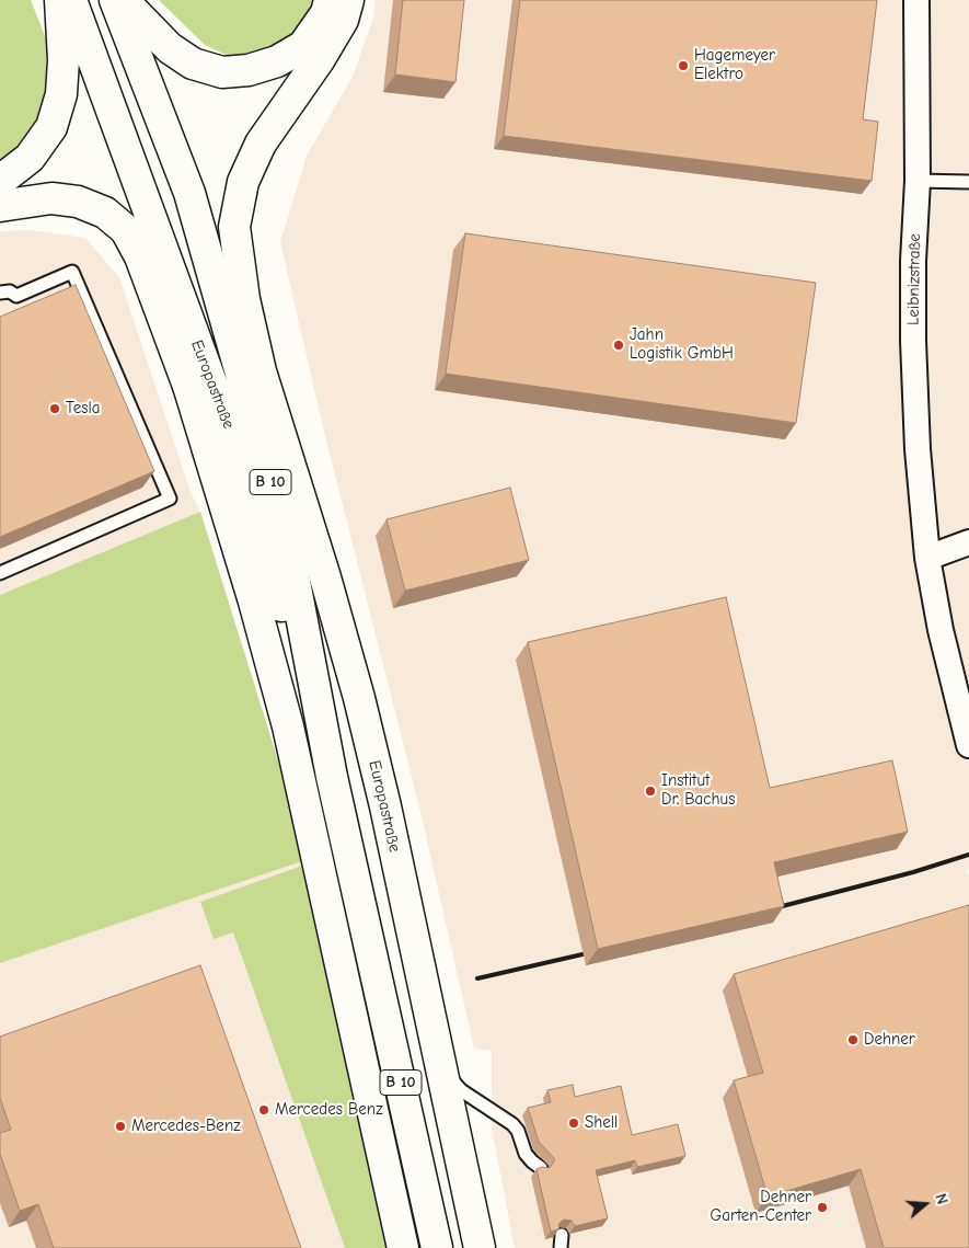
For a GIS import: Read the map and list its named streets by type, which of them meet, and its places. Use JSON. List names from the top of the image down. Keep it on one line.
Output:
{"streets":{"main road":["Europastraße","B 10"],"street":["Leibnizstraße"]},"crossings":[["Europastraße","B 10"]],"places":["Hagemeyer Elektro","Jahn Logistik GmbH","Tesla","Institut Dr. Bachus","Dehner","Mercedes Benz","Shell","Mercedes-Benz","Dehner Garten-Center"],"north":"right"}
